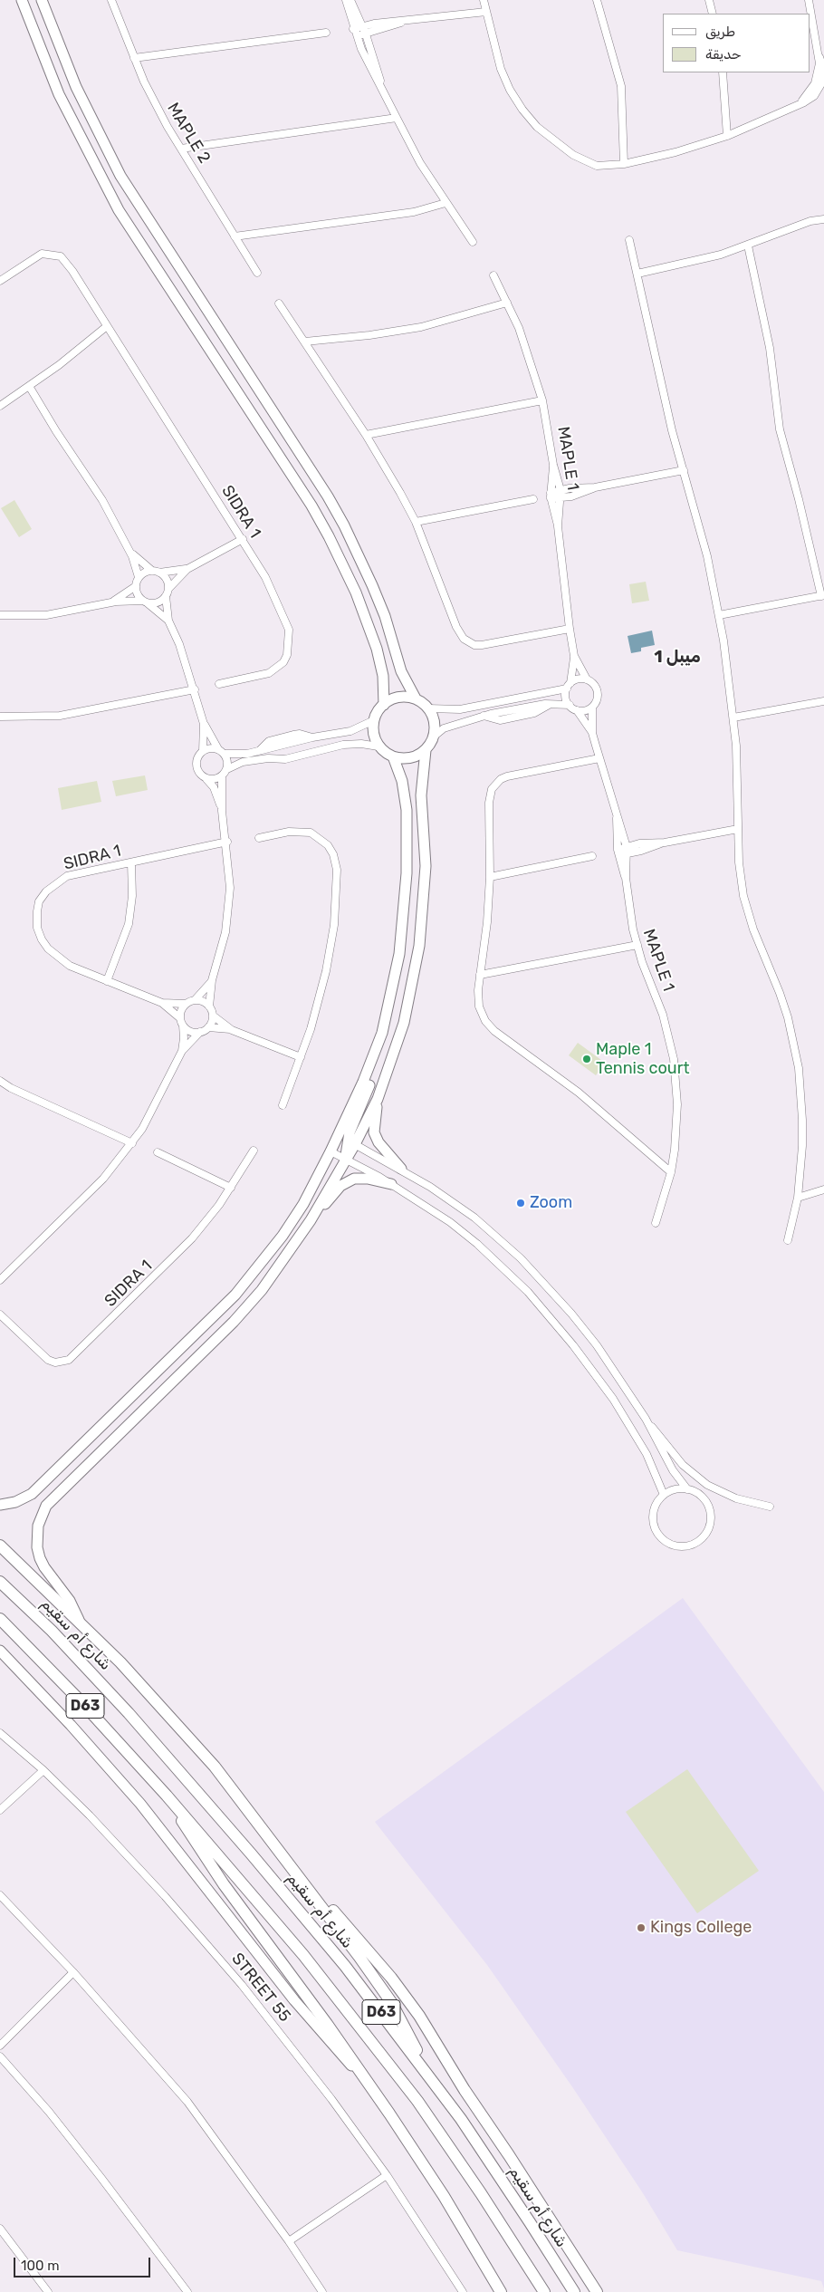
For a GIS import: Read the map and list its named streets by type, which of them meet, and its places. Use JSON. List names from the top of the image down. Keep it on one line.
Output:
{"streets":{"main road":["شارع أم سقيم","D63"],"street":["MAPLE 2","MAPLE 1","SIDRA 1","STREET 55"]},"districts":["ميبل 1"],"places":["Maple 1 Tennis court","Zoom","Kings College"],"legend":["طريق","حديقة"],"scale_bar":"100 m"}
